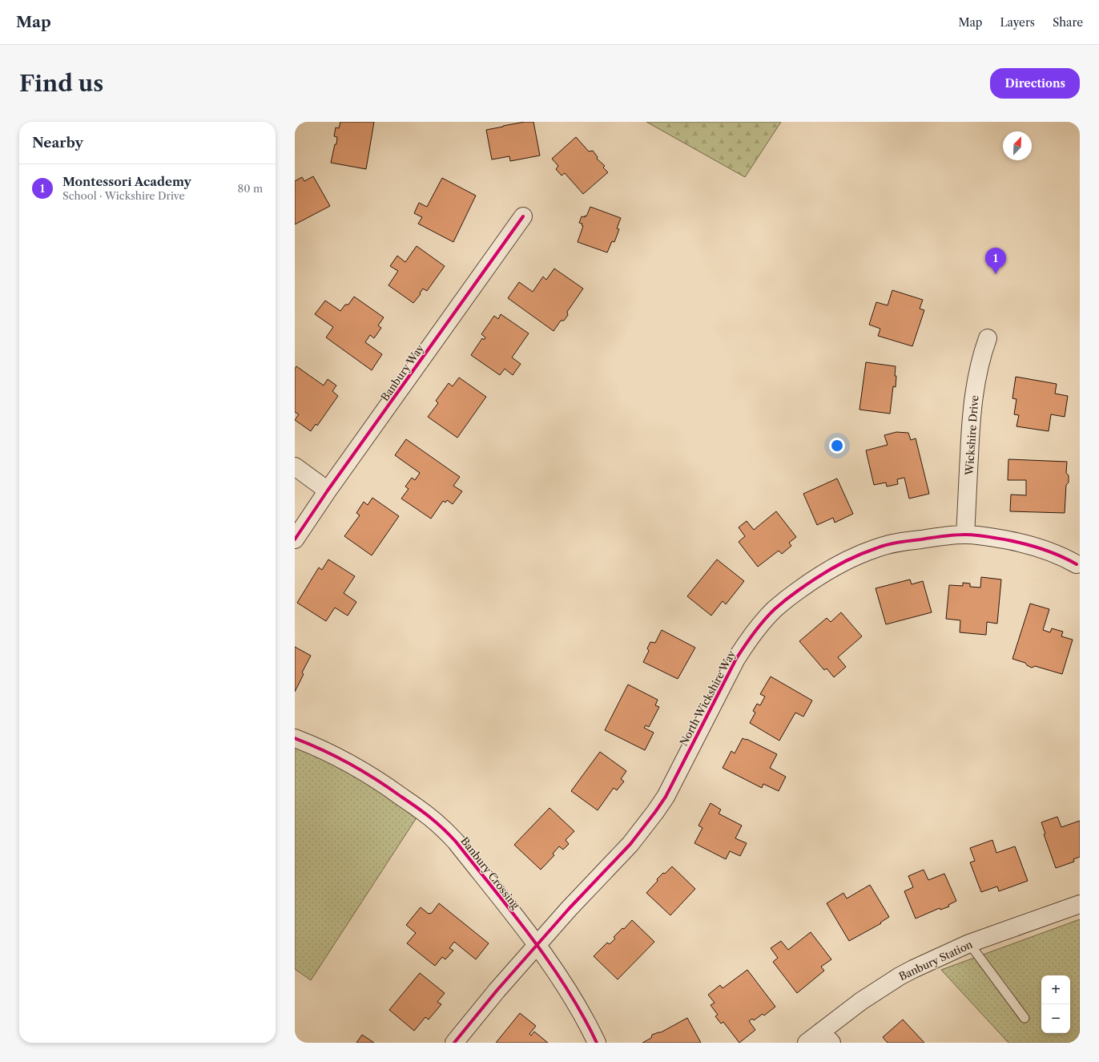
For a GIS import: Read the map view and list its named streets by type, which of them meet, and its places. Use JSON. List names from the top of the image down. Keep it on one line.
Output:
{"streets":{"street":["Banbury Way","Wickshire Drive","North Wickshire Way","Banbury Crossing","Banbury Station"]},"crossings":[["Wickshire Drive","North Wickshire Way"],["North Wickshire Way","Banbury Crossing"]],"north":"top right","page":{"header":"Map","nav":["Map","Layers","Share"],"buttons":"Directions","title":"Find us","heading":"Nearby","list":[{"mark":"1","name":"Montessori Academy","note":"School · Wickshire Drive","value":"80 m"}],"pins":"1","map_buttons":["+","−"]}}
